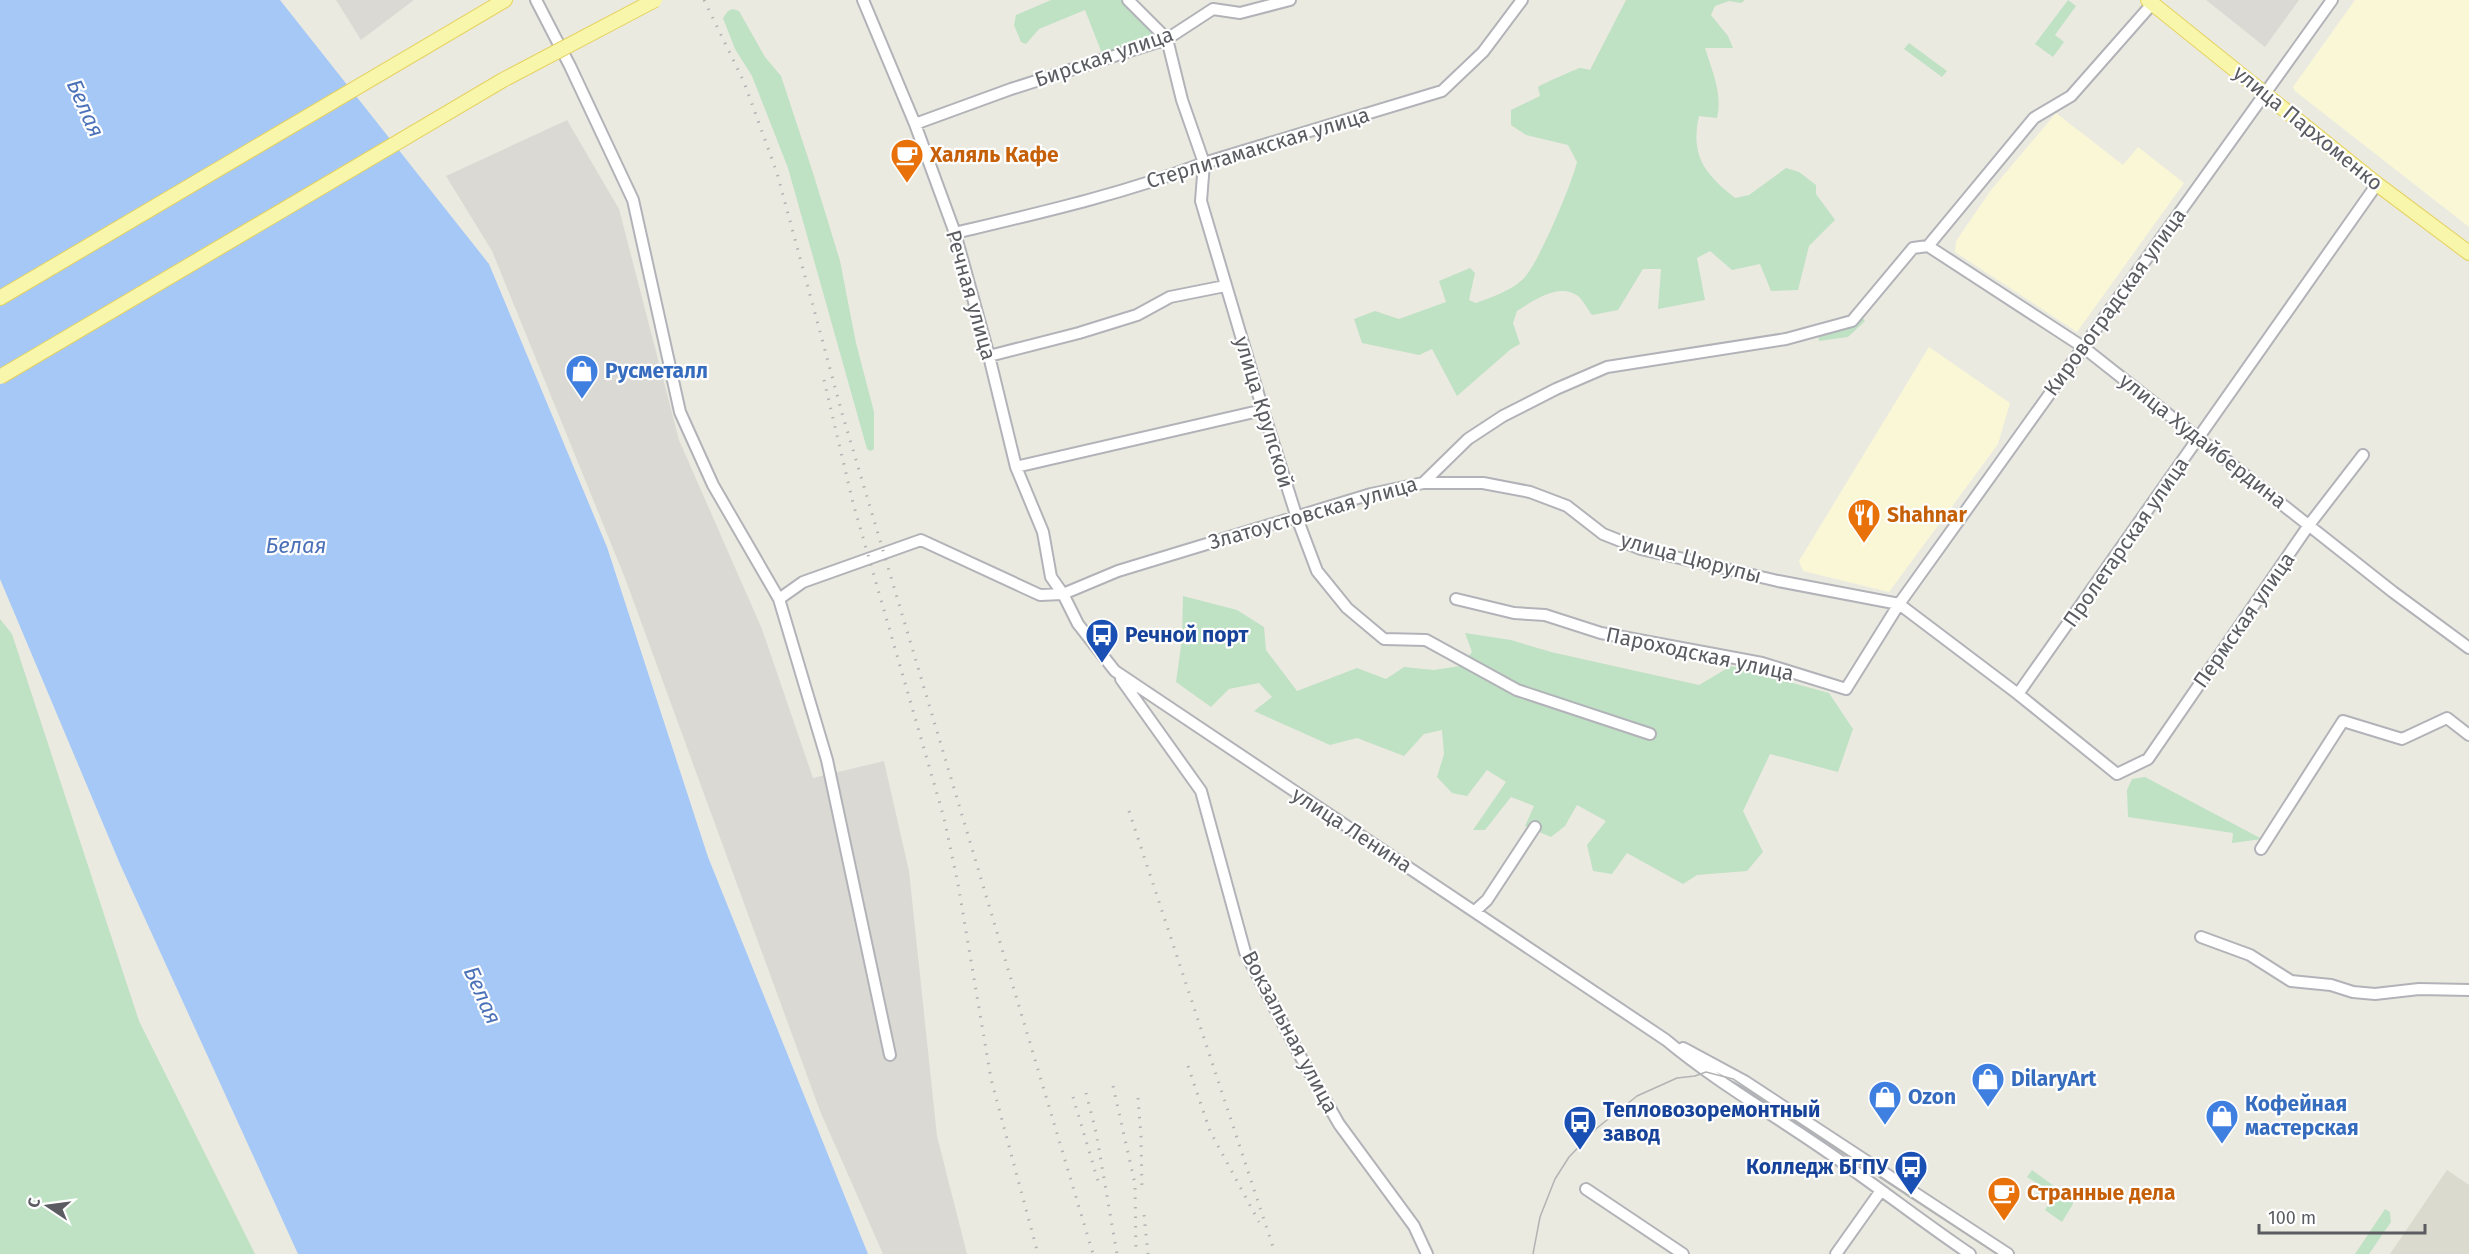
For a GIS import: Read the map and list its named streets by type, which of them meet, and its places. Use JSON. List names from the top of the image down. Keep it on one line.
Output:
{"streets":{"main road":["улица Пархоменко"],"street":["Бирская улица","Стерлитамакская улица","Речная улица","Кировоградская улица","улица Крупской","улица Худайбердина","Златоустовская улица","Пролетарская улица","улица Цюрупы","Пермская улица","Пароходская улица","улица Ленина","Вокзальная улица"]},"crossings":[["Бирская улица","Речная улица"],["Бирская улица","улица Крупской"],["улица Пархоменко","Кировоградская улица"],["улица Пархоменко","Пролетарская улица"],["Стерлитамакская улица","Речная улица"],["Стерлитамакская улица","улица Крупской"],["Речная улица","Златоустовская улица"],["Речная улица","улица Ленина"],["Кировоградская улица","улица Худайбердина"],["Кировоградская улица","улица Цюрупы"],["Кировоградская улица","Пароходская улица"],["улица Крупской","Златоустовская улица"],["улица Худайбердина","Златоустовская улица"],["улица Худайбердина","Пролетарская улица"],["улица Худайбердина","Пермская улица"],["Златоустовская улица","улица Цюрупы"],["Златоустовская улица","улица Ленина"],["Пролетарская улица","Пермская улица"],["улица Цюрупы","Пароходская улица"],["улица Ленина","Вокзальная улица"]],"water":["Белая"],"places":{"cafe":["Халяль Кафе","Странные дела"],"shop":["Русметалл","DilaryArt","Ozon","Кофейная мастерская"],"restaurant":["Shahnar"],"bus stop":["Речной порт","Тепловозоремонтный завод","Колледж БГПУ"]},"scale_bar":"100 m","north":"left"}
